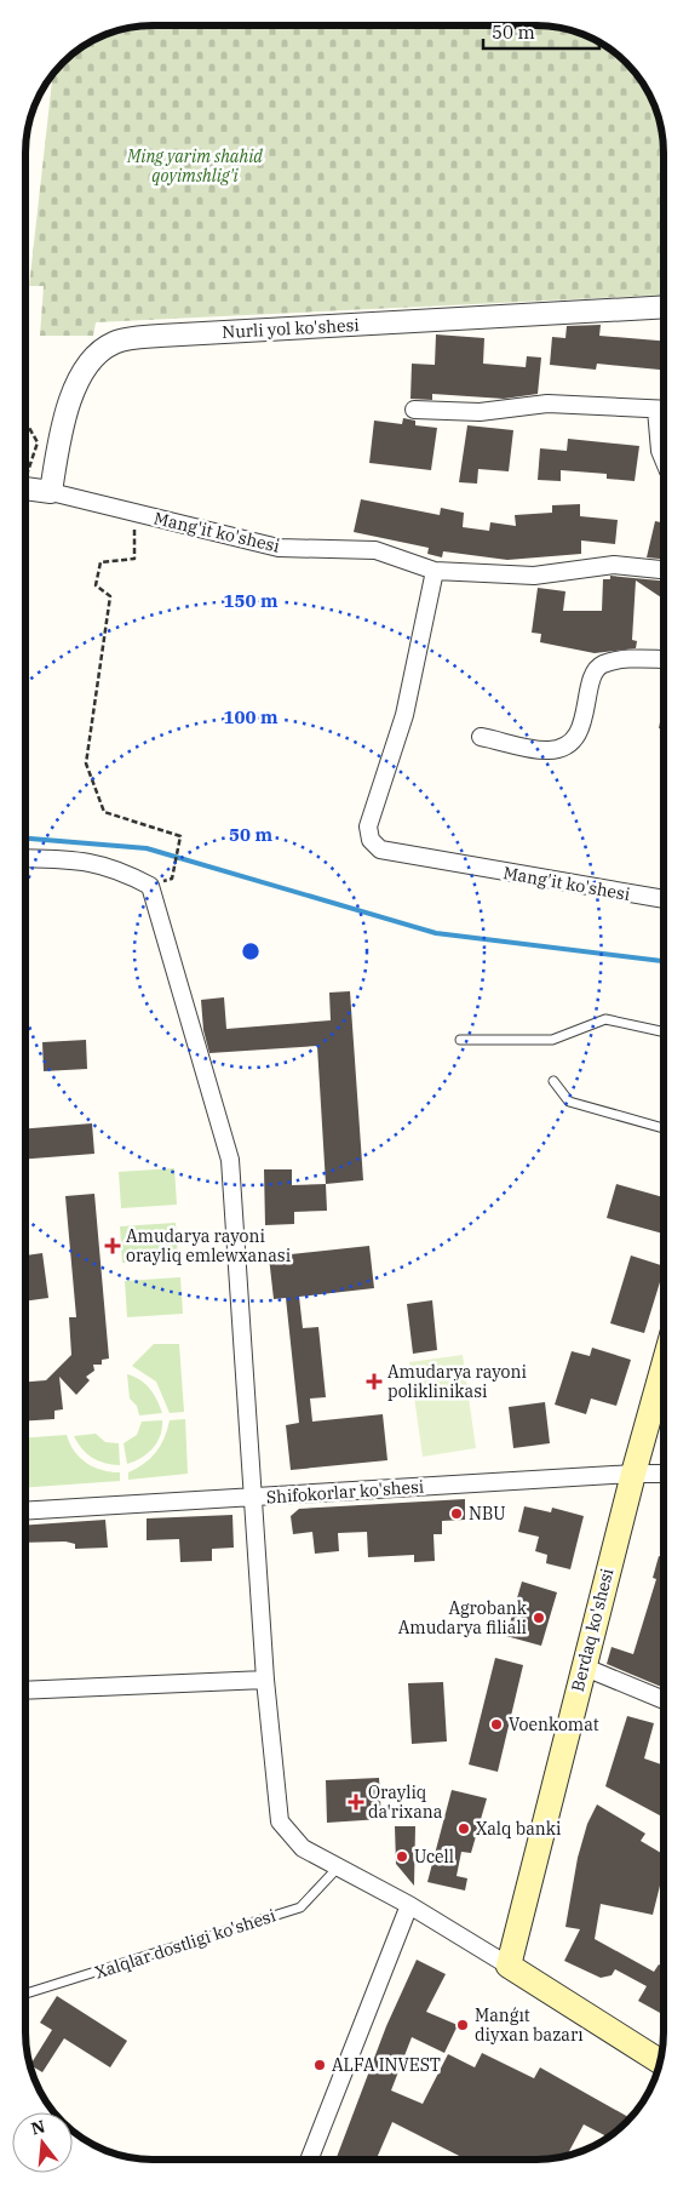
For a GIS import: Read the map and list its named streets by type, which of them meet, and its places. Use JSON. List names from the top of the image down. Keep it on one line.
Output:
{"streets":{"main road":["Berdaq ko'shesi"],"street":["Nurli yol ko'shesi","Mang'it ko'shesi","Shifokorlar ko'shesi"],"lane":["Xalqlar dostligi ko'shesi"]},"crossings":[["Nurli yol ko'shesi","Mang'it ko'shesi"],["Shifokorlar ko'shesi","Berdaq ko'shesi"]],"parks":["Ming yarim shahid qoyimshlig'i"],"places":{"health":["Amudarya rayoni orayliq emlewxanasi","Amudarya rayoni poliklinikasi","Orayliq da'rixana"],"other":["NBU","Agrobank Amudarya filiali","Voenkomat","Xalq banki","Ucell","Manǵıt diyxan bazarı","ALFA INVEST"]},"scale_bar":"50 m","north":"top","rings":["150 m","100 m","50 m"]}
